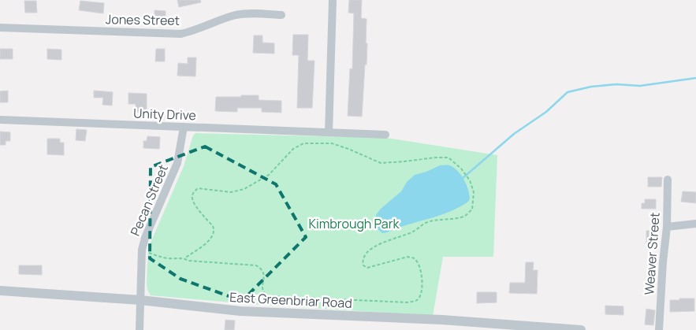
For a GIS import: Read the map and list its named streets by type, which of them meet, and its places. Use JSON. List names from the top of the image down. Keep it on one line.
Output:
{"streets":{"street":["Jones Street","Unity Drive","Pecan Street","Weaver Street","East Greenbriar Road"]},"crossings":[["Unity Drive","Pecan Street"],["Pecan Street","East Greenbriar Road"]],"parks":["Kimbrough Park"]}
